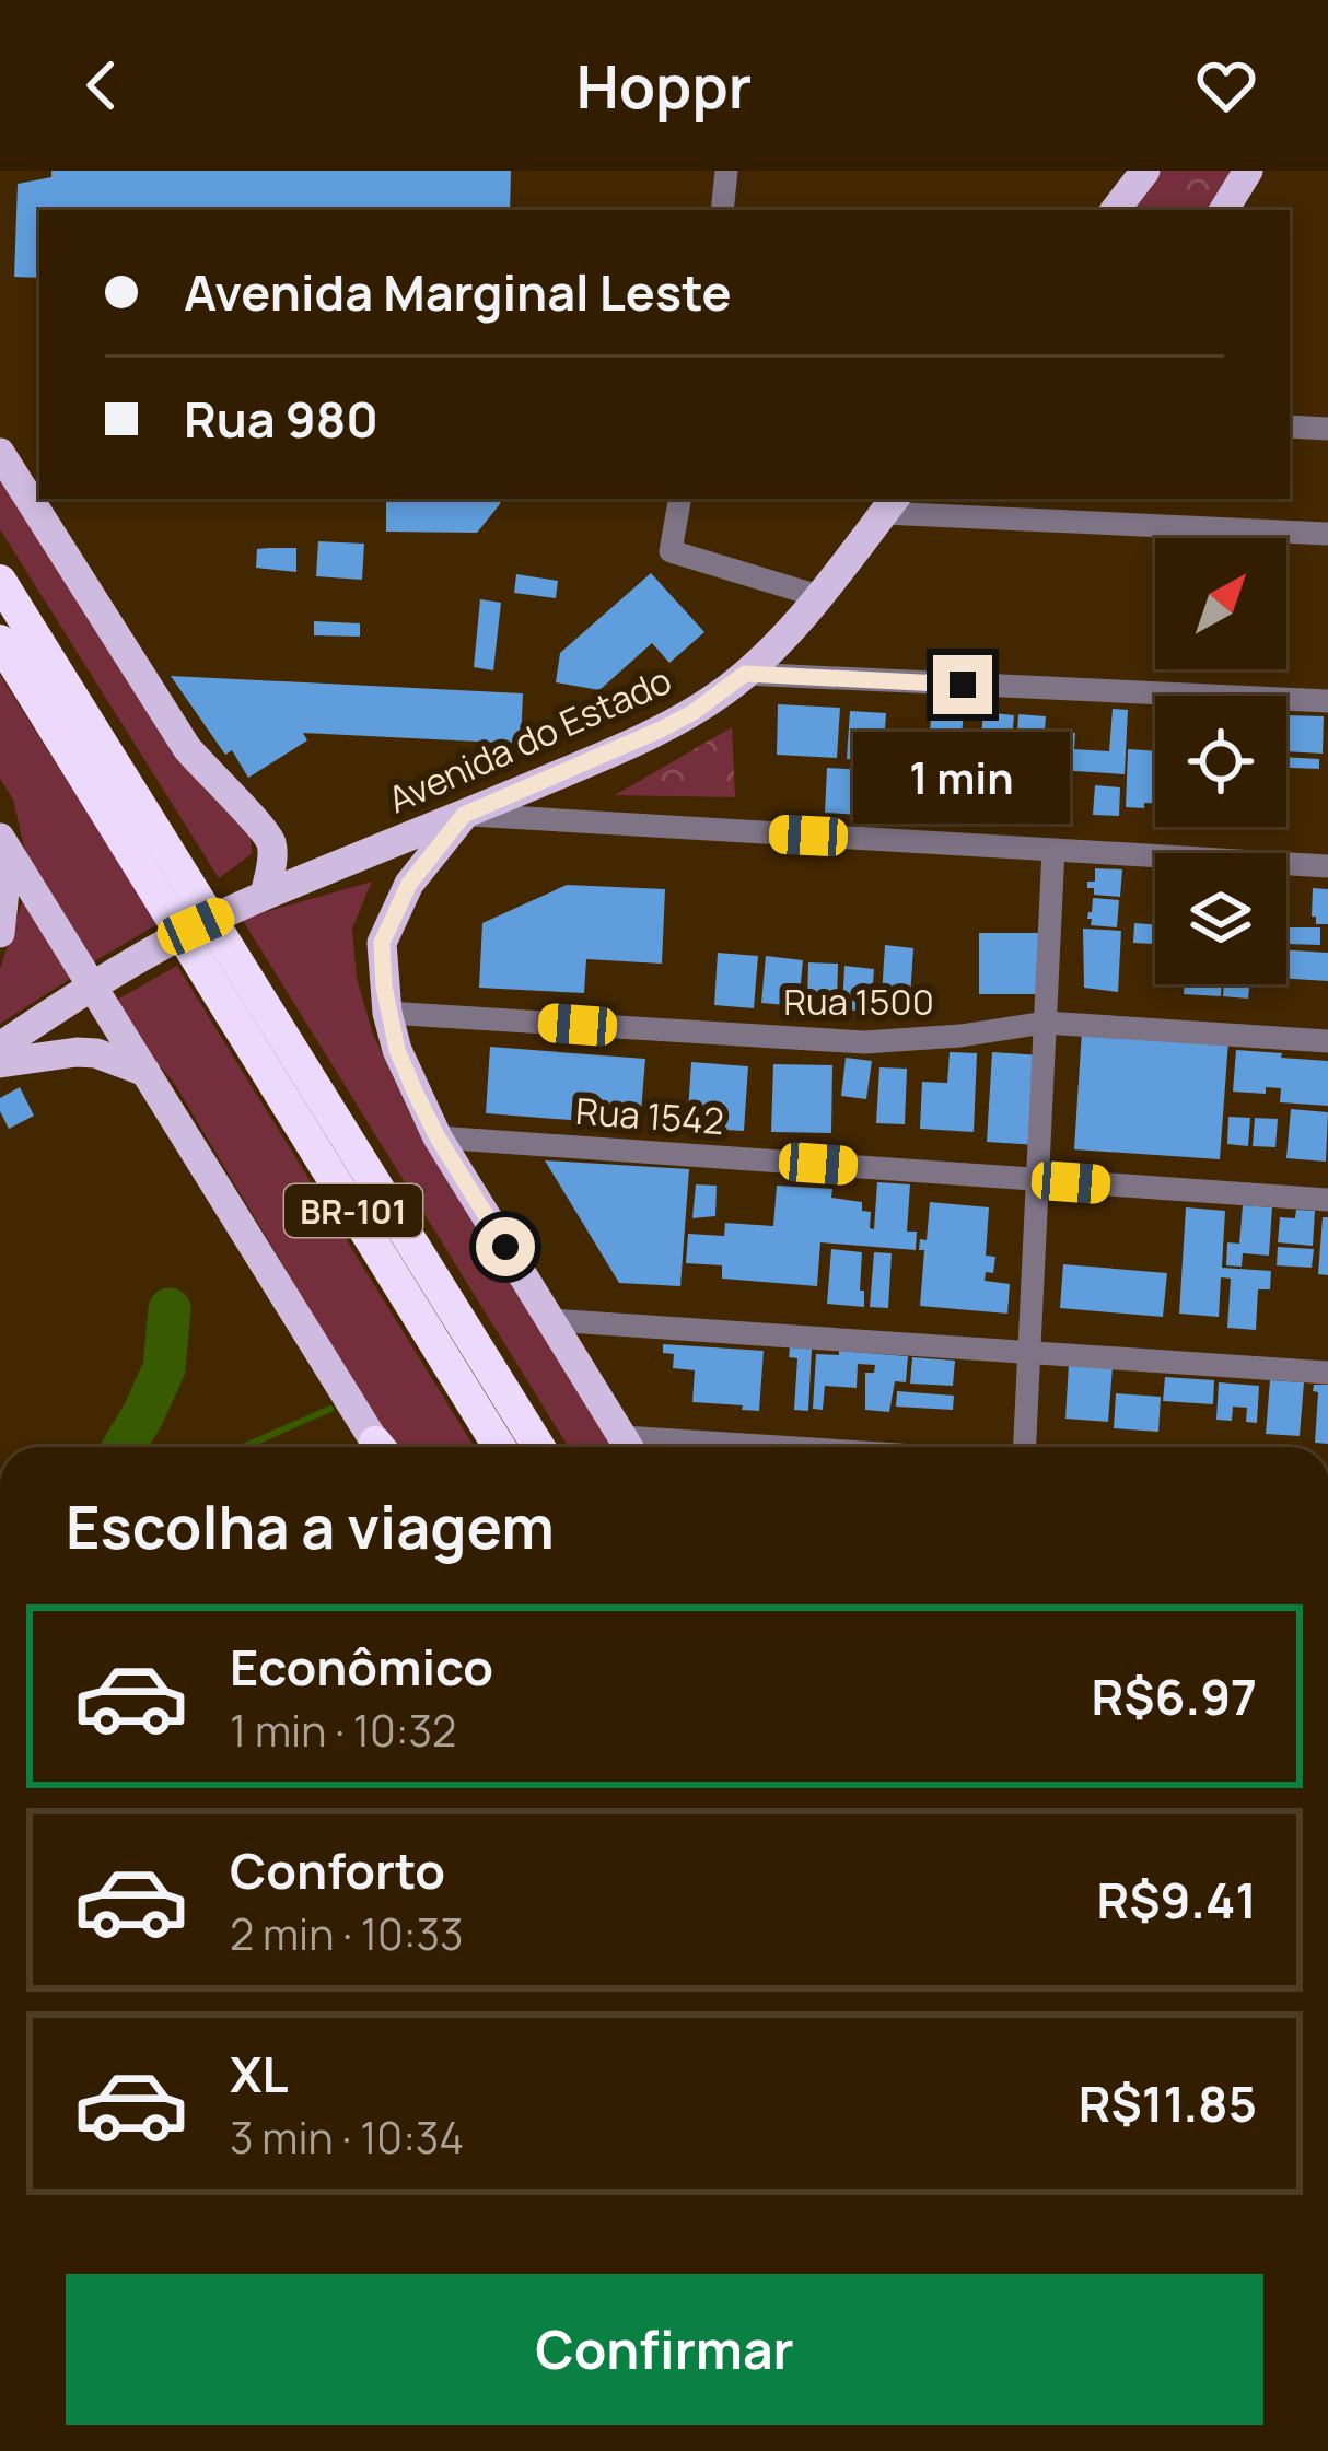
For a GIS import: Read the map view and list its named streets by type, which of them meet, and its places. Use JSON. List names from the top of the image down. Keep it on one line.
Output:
{"streets":{"highway":["BR-101"],"main road":["Avenida do Estado"],"street":["Rua 1500","Rua 1542"]},"crossings":[["Avenida do Estado","BR-101"]],"north":"top right","page":{"header":"Hoppr","banner":["Avenida Marginal Leste","Rua 980"],"bubble":"1 min","heading":"Escolha a viagem","list":[{"name":"Econômico","note":"1 min · 10:32","value":"R$6.97"},{"name":"Conforto","note":"2 min · 10:33","value":"R$9.41"},{"name":"XL","note":"3 min · 10:34","value":"R$11.85"}],"buttons":"Confirmar"}}
